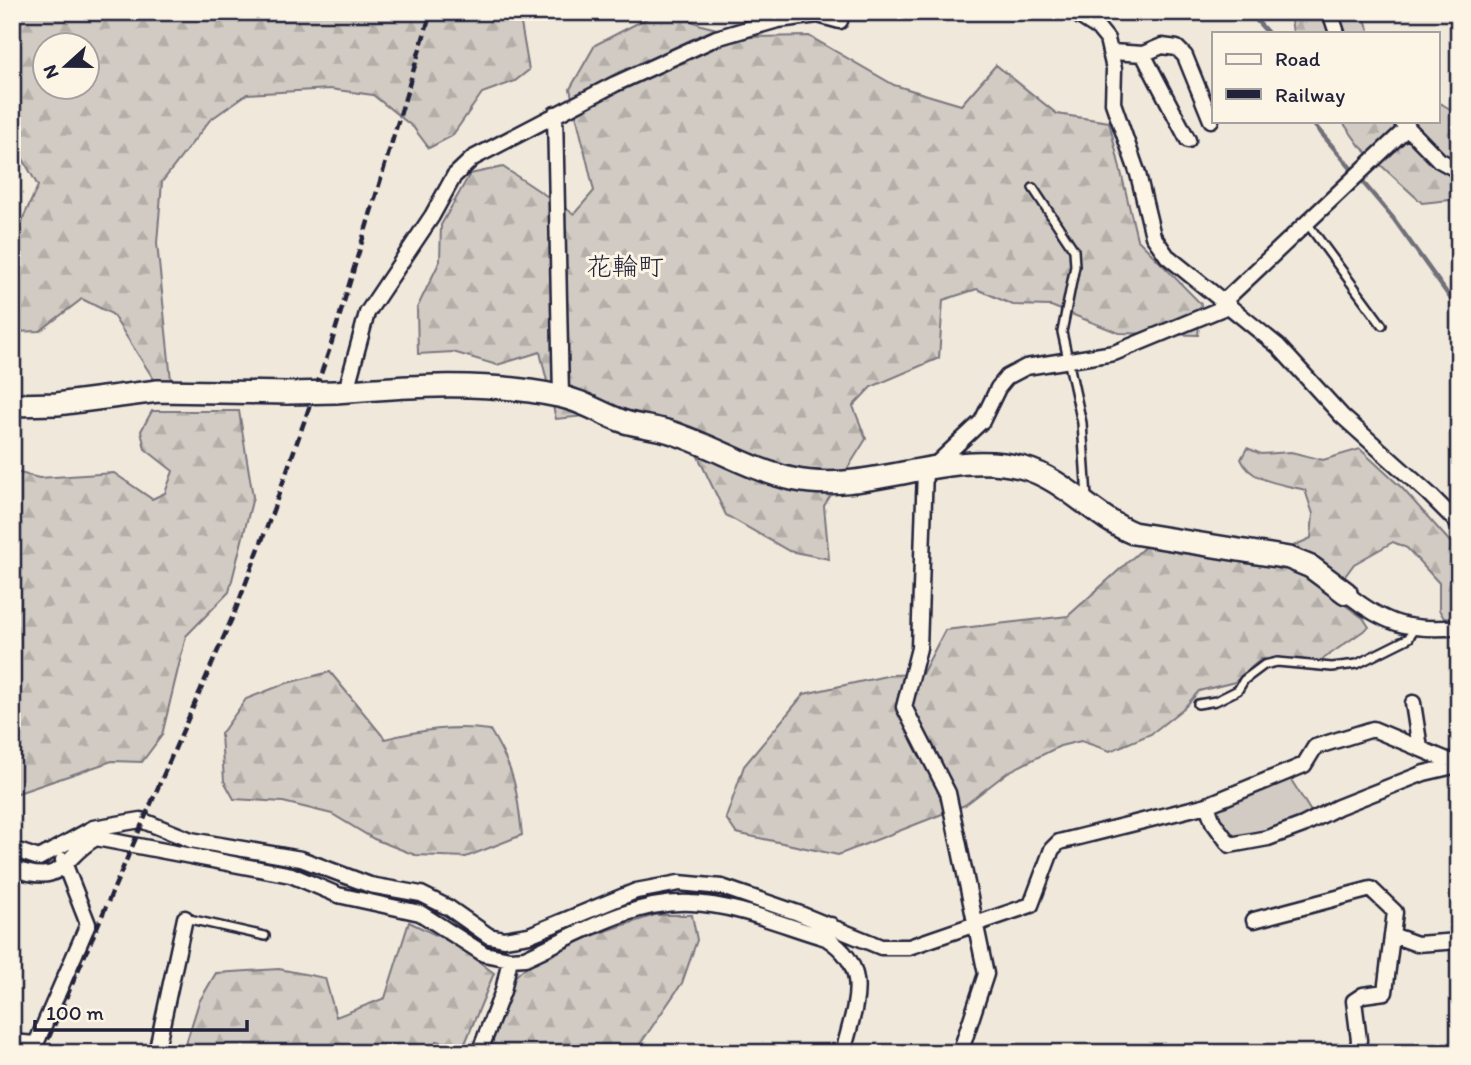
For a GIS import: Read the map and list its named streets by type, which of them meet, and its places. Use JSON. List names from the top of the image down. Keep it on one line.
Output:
{"districts":["花輪町"],"legend":["Road","Railway"],"scale_bar":"100 m","north":"left"}
